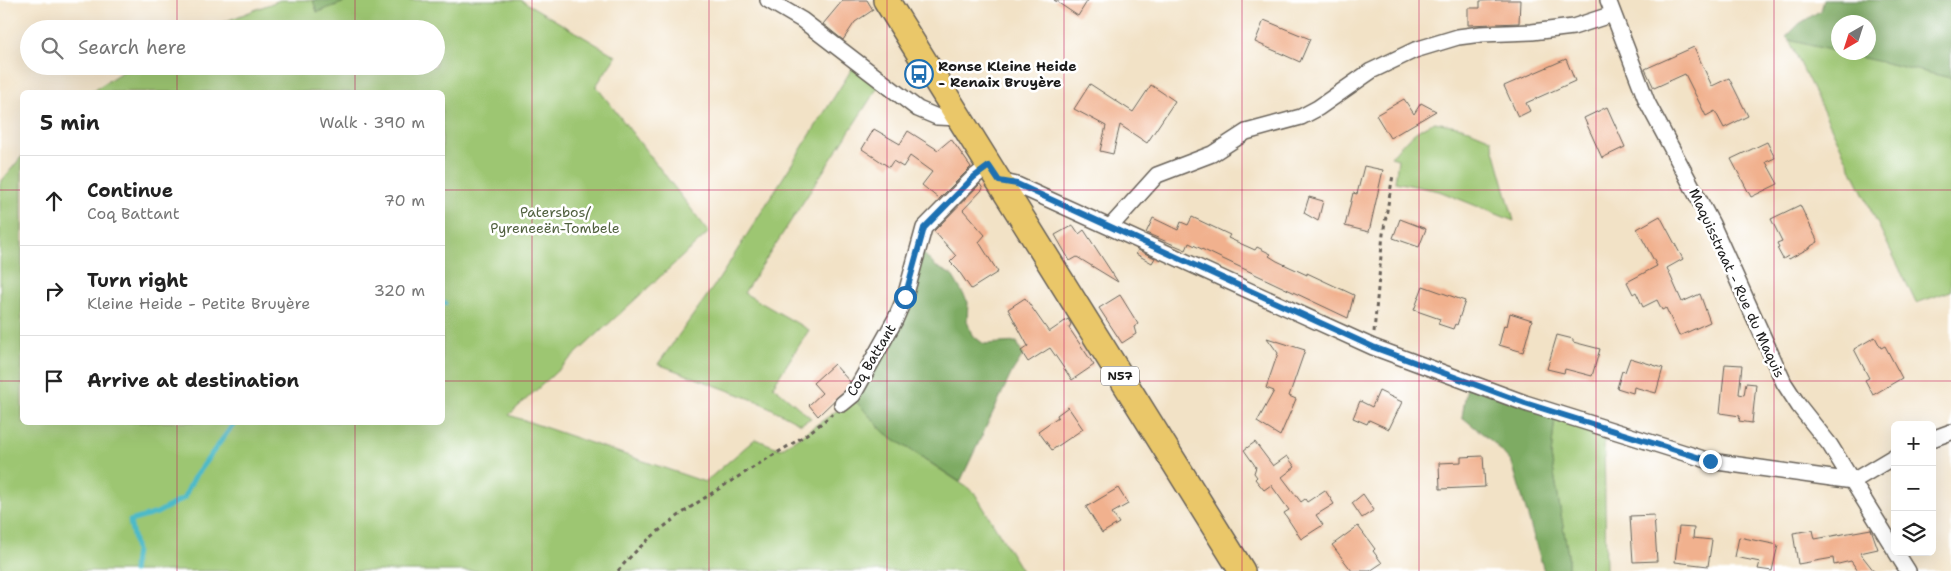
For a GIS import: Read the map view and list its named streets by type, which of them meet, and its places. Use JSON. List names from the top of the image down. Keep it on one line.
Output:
{"streets":{"main road":["N57"],"street":["Maquisstraat - Rue du Maquis","Coq Battant"]},"crossings":[["Coq Battant","N57"]],"parks":["Patersbos/ Pyreneeën-Tombele"],"places":{"bus stop":["Ronse Kleine Heide - Renaix Bruyère"]},"north":"bottom left","page":{"search":"Search here","heading":["5 min","Walk · 390 m"],"list":[["Continue","Coq Battant","70 m"],["Turn right","Kleine Heide - Petite Bruyère","320 m"],"Arrive at destination"],"map_buttons":["+","−"]}}
